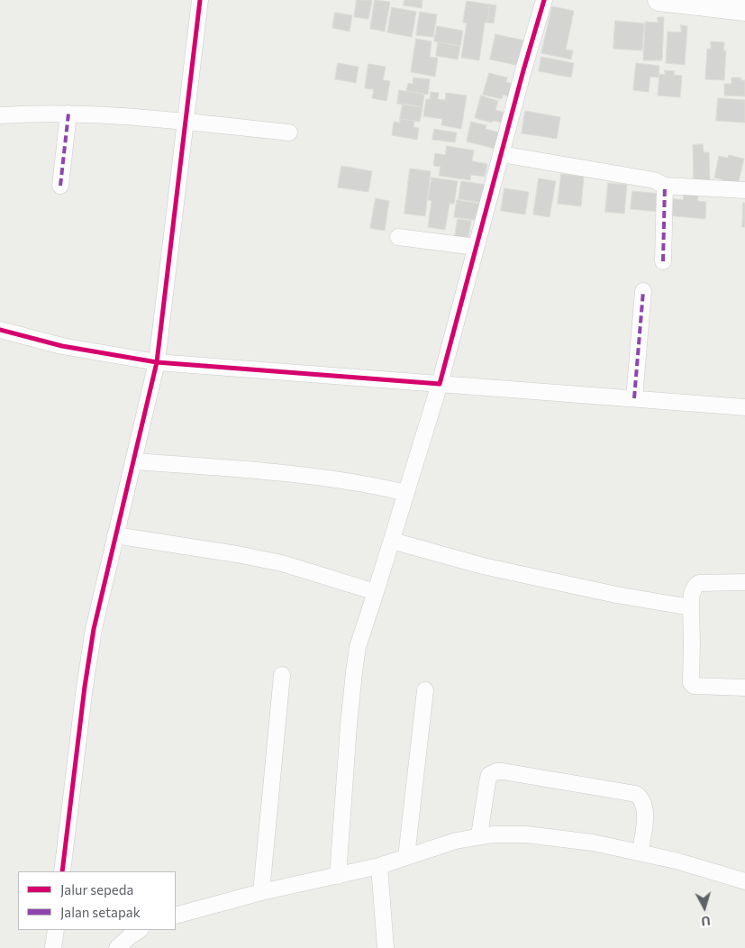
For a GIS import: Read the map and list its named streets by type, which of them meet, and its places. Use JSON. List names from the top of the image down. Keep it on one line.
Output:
{"legend":["Jalur sepeda","Jalan setapak"],"north":"bottom"}
